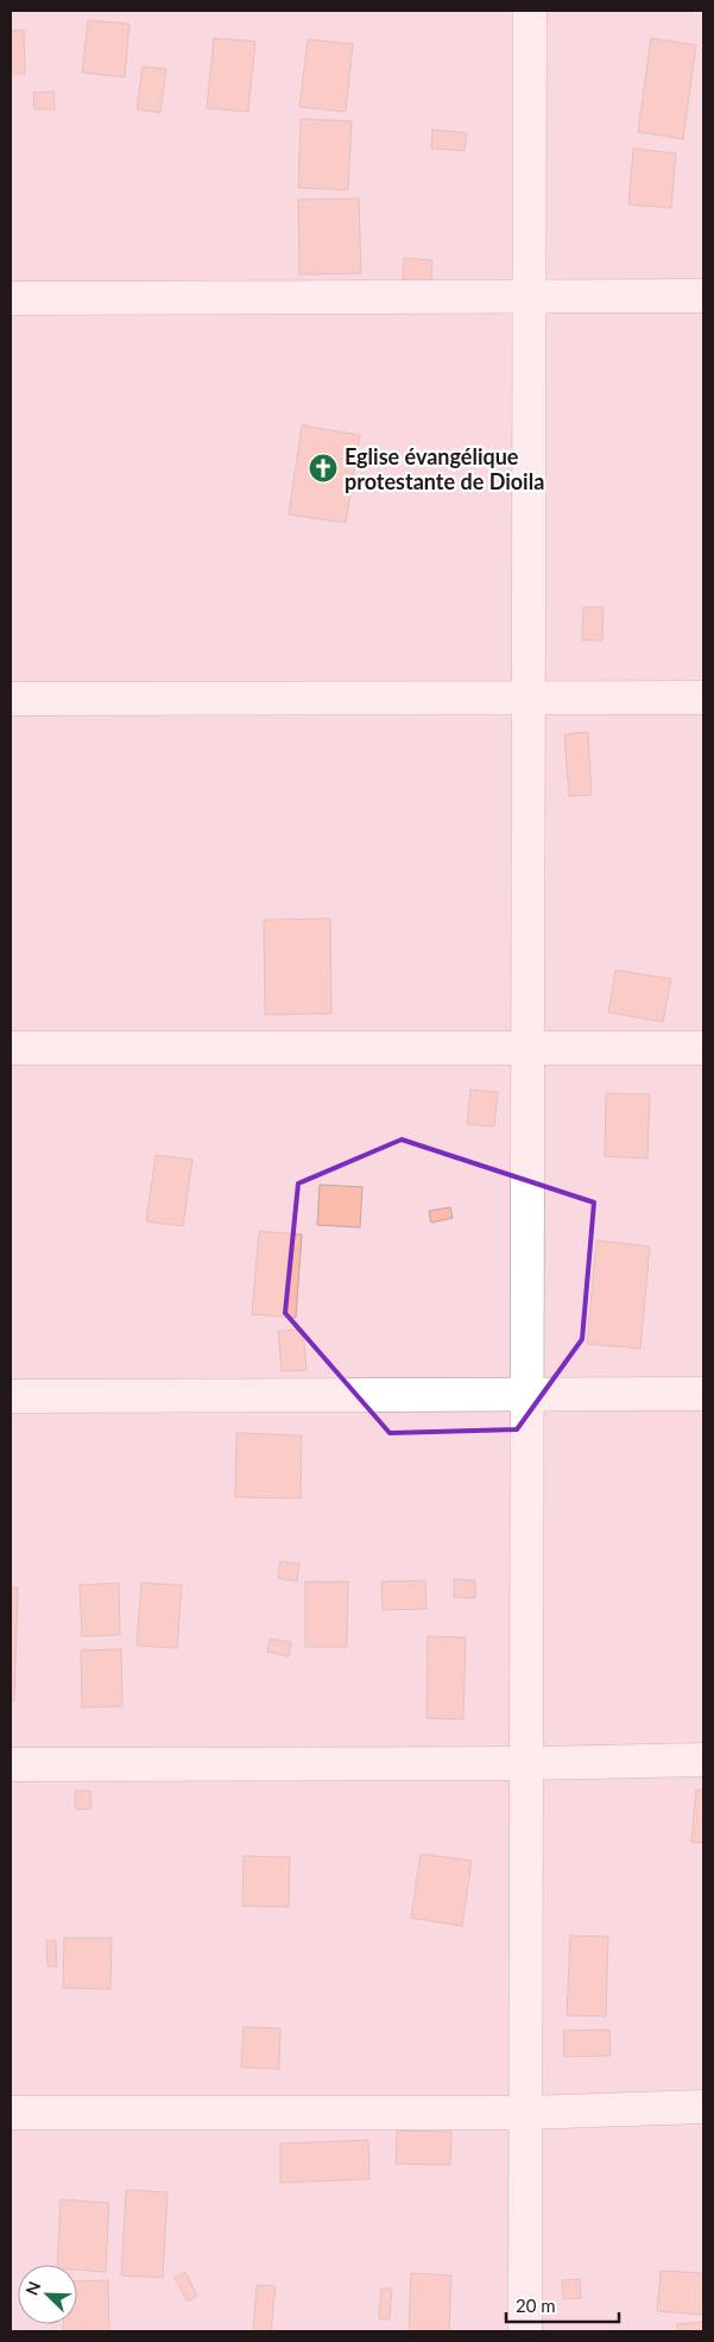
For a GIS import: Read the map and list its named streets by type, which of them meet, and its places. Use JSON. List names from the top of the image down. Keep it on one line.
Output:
{"places":{"church":["Eglise évangélique protestante de Dioila"]},"scale_bar":"20 m","north":"top left"}
